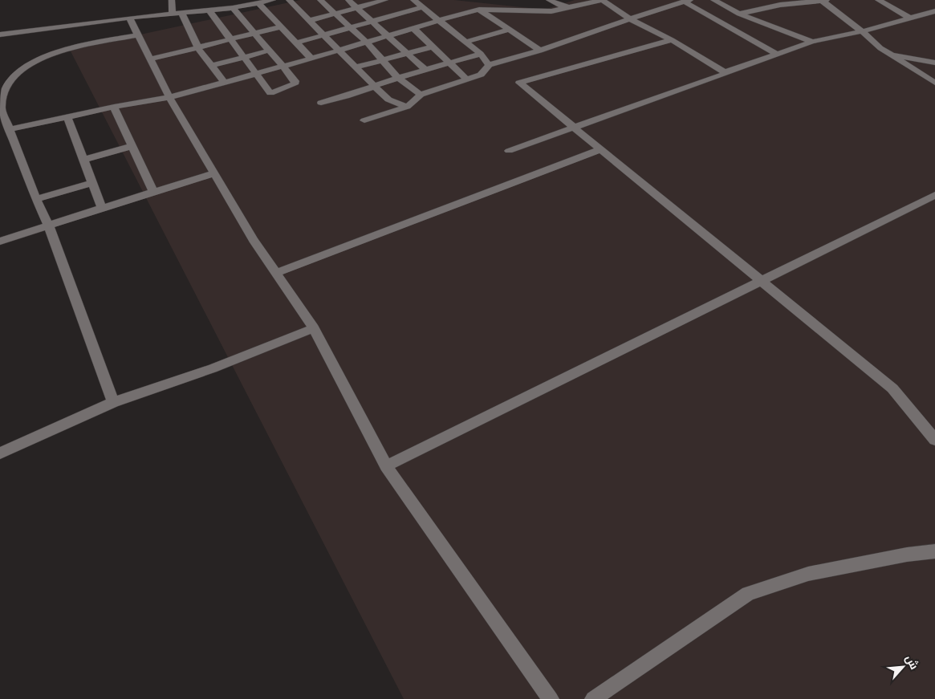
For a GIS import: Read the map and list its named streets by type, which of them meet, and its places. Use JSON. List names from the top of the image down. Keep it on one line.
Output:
{"north":"top right"}
